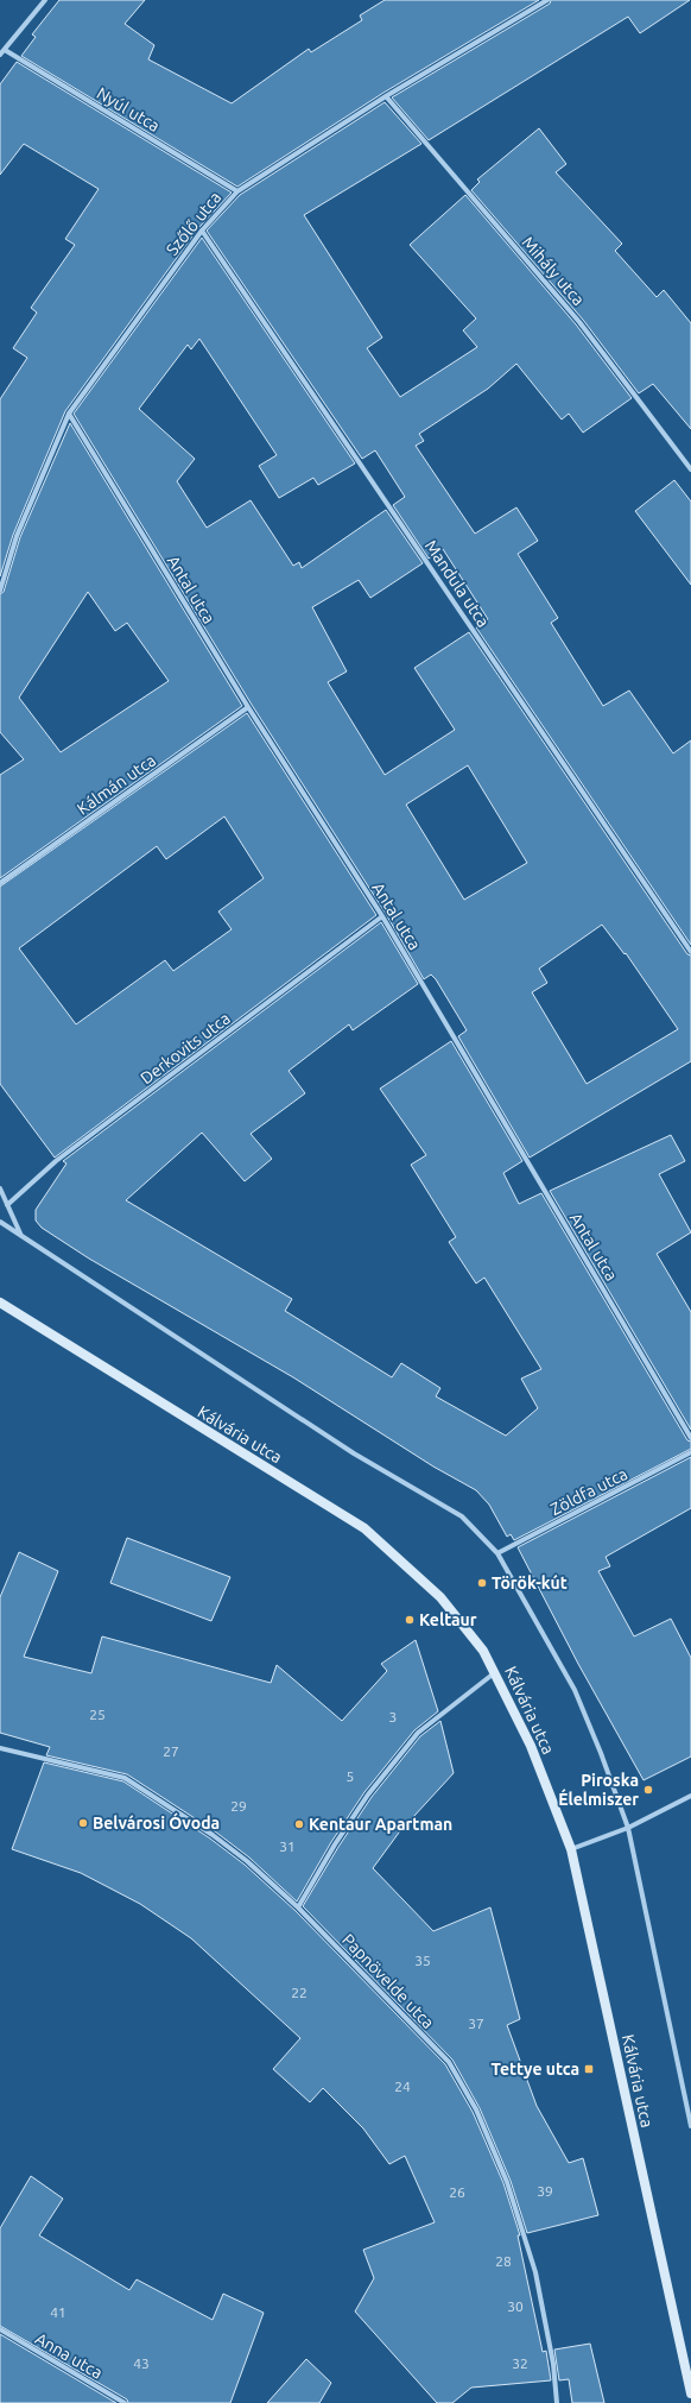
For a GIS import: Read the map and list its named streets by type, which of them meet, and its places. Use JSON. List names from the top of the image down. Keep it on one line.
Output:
{"streets":{"street":["Nyúl utca","Szőlő utca","Mihály utca","Mandula utca","Antal utca","Kálmán utca","Derkovits utca","Kálvária utca","Zöldfa utca","Papnövelde utca","Anna utca"]},"crossings":[["Nyúl utca","Szőlő utca"],["Szőlő utca","Mihály utca"],["Szőlő utca","Mandula utca"],["Szőlő utca","Antal utca"],["Antal utca","Kálmán utca"],["Antal utca","Derkovits utca"]],"places":{"other":["Török-kút","Keltaur","Piroska Élelmiszer","Belvárosi Óvoda","Kentaur Apartman"],"transit":["Tettye utca"]},"house_numbers":["25","3","27","5","29","31","35","22","37","24","39","26","28","30","41","43","32"]}
